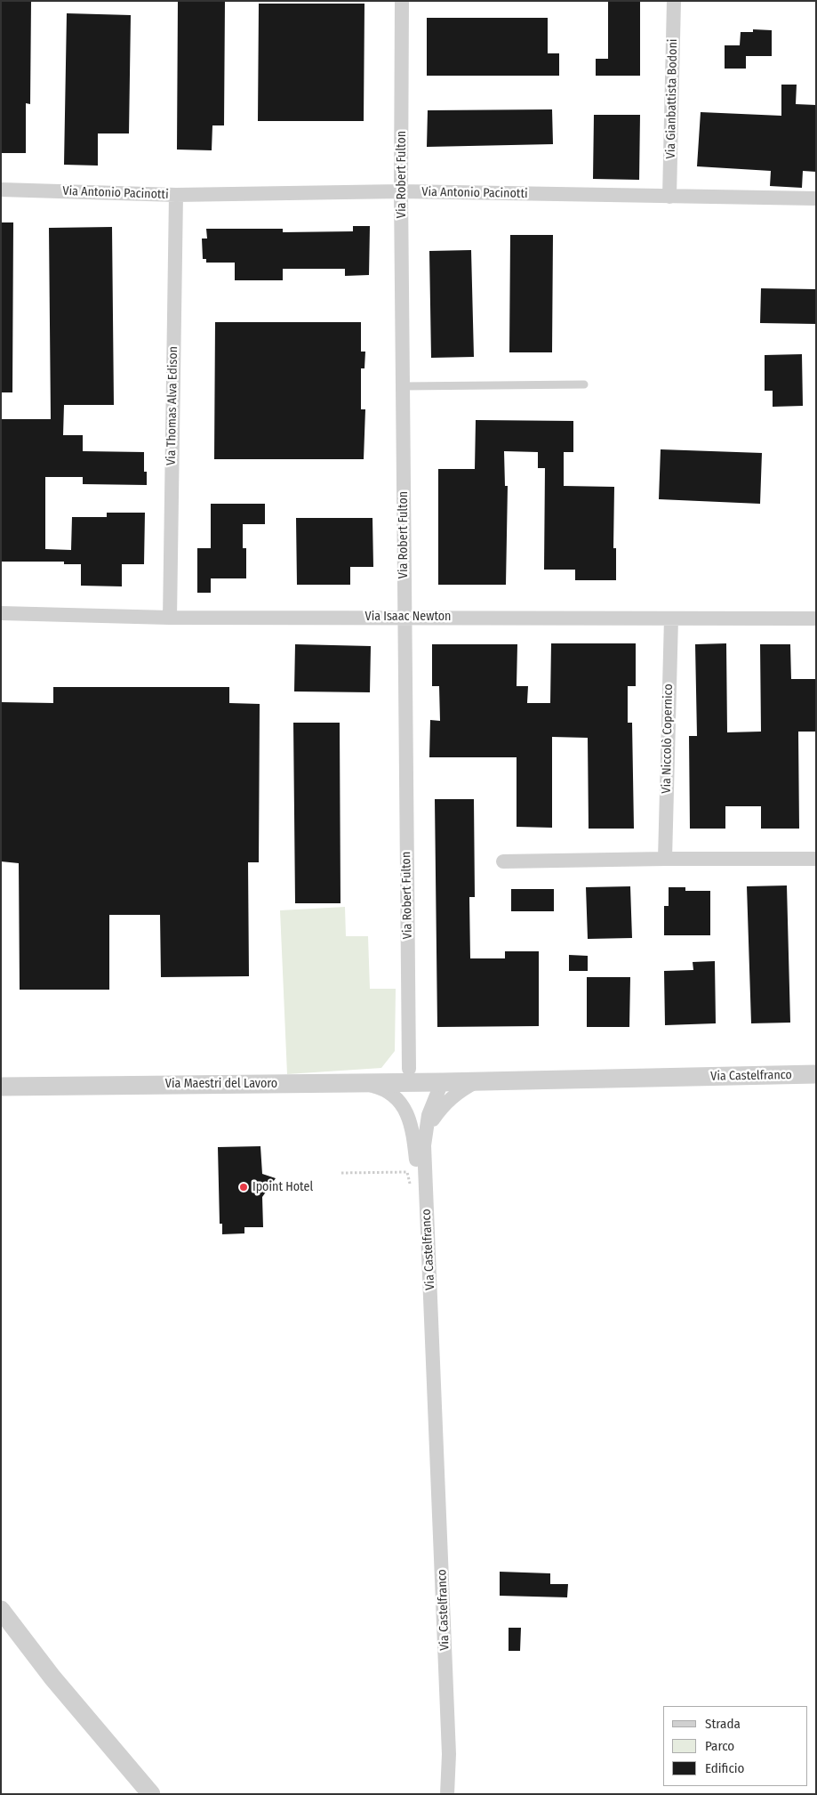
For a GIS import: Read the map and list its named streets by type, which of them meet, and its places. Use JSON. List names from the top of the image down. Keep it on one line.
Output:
{"streets":{"street":["Via Gianbattista Bodoni","Via Robert Fulton","Via Antonio Pacinotti","Via Thomas Alva Edison","Via Isaac Newton","Via Niccolò Copernico","Via Castelfranco","Via Maestri del Lavoro"]},"crossings":[["Via Gianbattista Bodoni","Via Antonio Pacinotti"],["Via Robert Fulton","Via Antonio Pacinotti"],["Via Robert Fulton","Via Isaac Newton"],["Via Antonio Pacinotti","Via Thomas Alva Edison"],["Via Thomas Alva Edison","Via Isaac Newton"],["Via Isaac Newton","Via Niccolò Copernico"],["Via Castelfranco","Via Maestri del Lavoro"]],"places":["Ipoint Hotel"],"legend":["Strada","Parco","Edificio"]}
